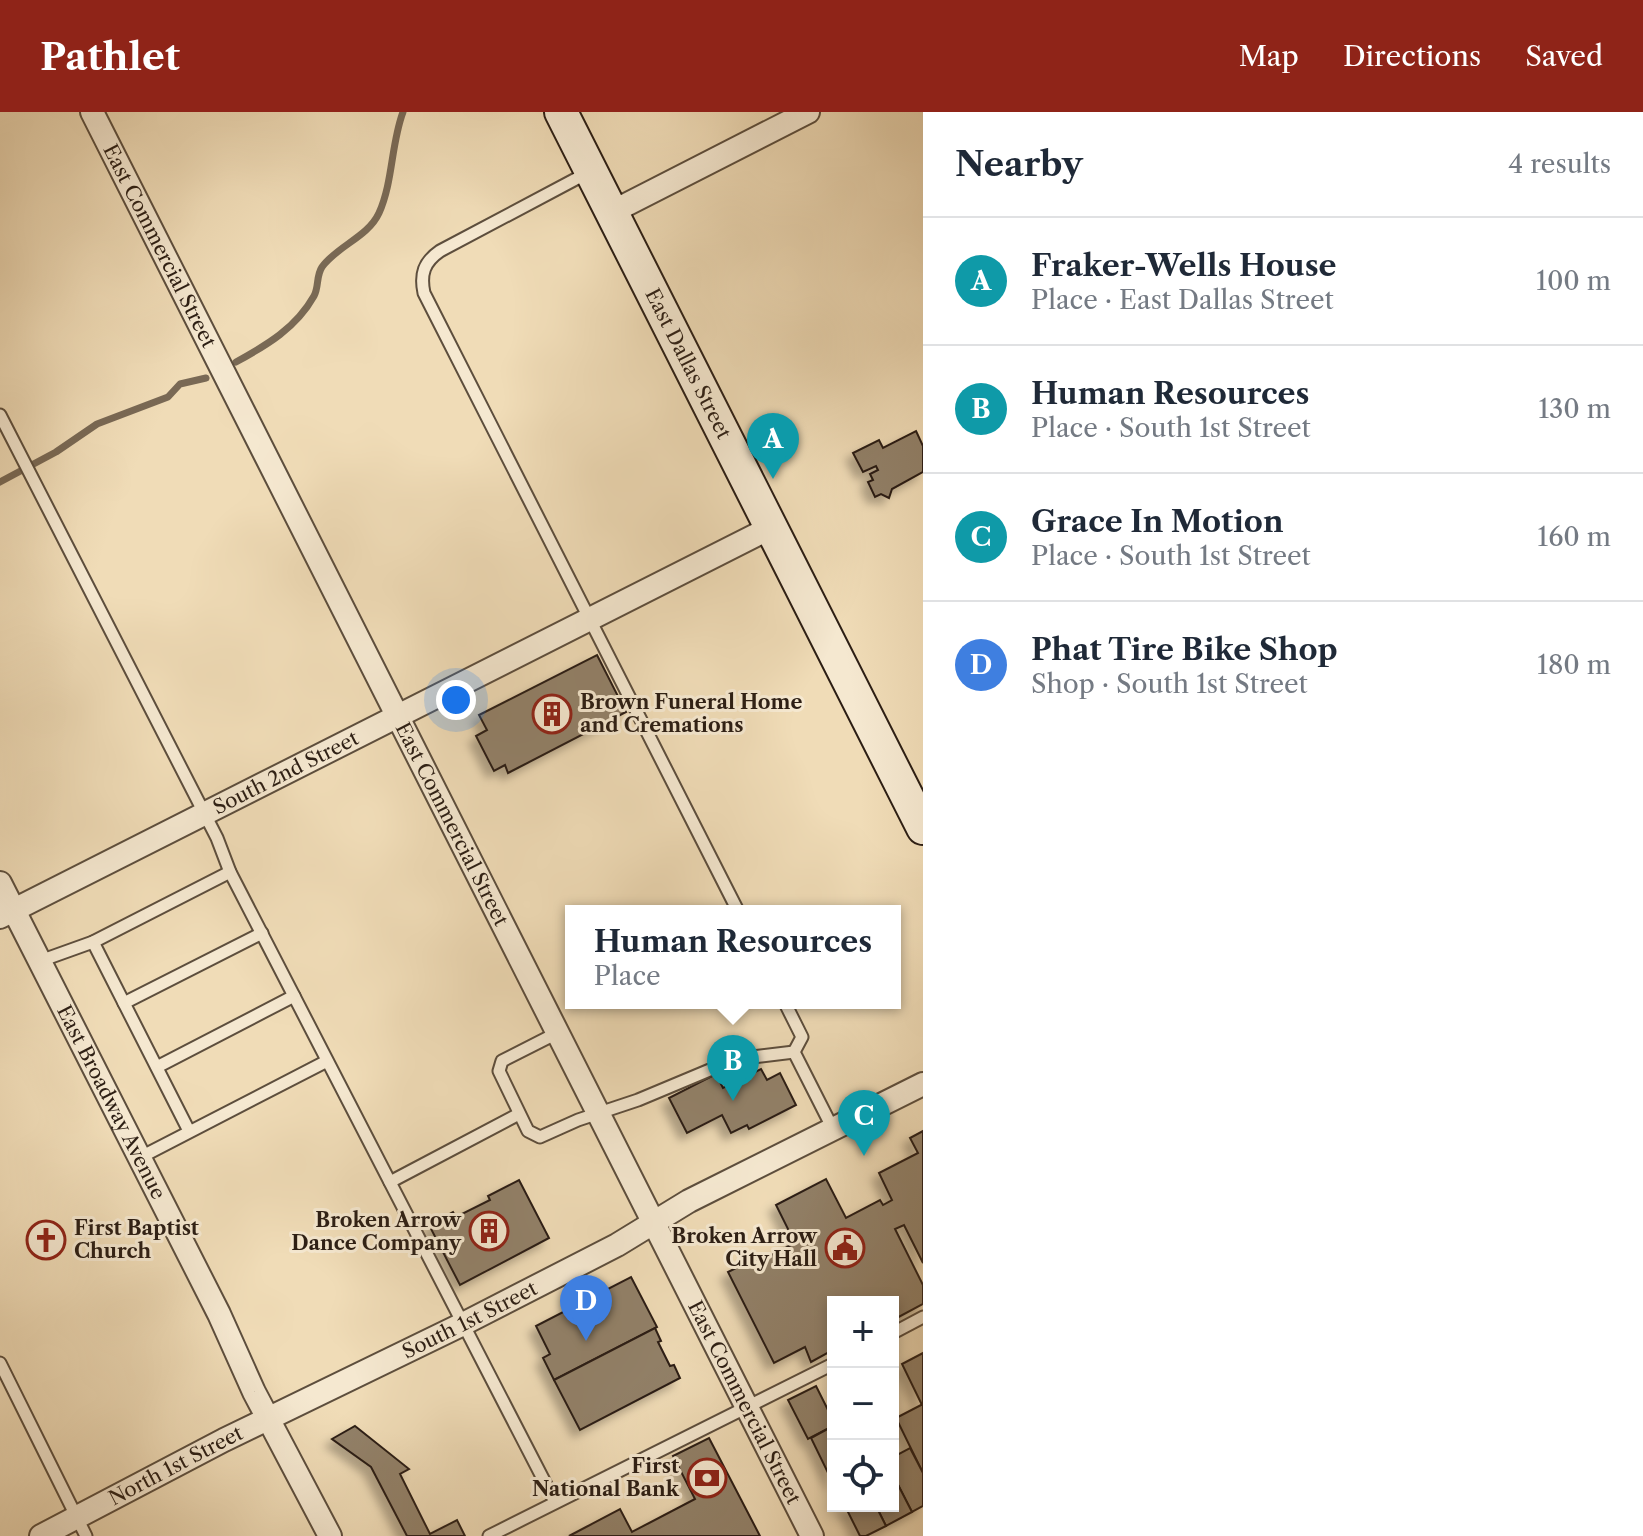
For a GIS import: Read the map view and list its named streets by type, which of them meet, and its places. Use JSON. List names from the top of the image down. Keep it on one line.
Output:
{"streets":{"street":["East Commercial Street","East Dallas Street","South 2nd Street","East Broadway Avenue","South 1st Street","North 1st Street"]},"crossings":[["East Commercial Street","South 2nd Street"],["East Commercial Street","South 1st Street"],["East Dallas Street","South 2nd Street"],["South 2nd Street","East Broadway Avenue"],["East Broadway Avenue","South 1st Street"],["East Broadway Avenue","North 1st Street"],["South 1st Street","North 1st Street"]],"places":{"building":["Brown Funeral Home and Cremations","Broken Arrow Dance Company"],"church":["First Baptist Church"],"public building":["Broken Arrow City Hall"],"bank":["First National Bank"]},"page":{"header":"Pathlet","nav":["Map","Directions","Saved"],"heading":["Nearby","4 results"],"list":[{"mark":"A","name":"Fraker-Wells House","note":"Place · East Dallas Street","value":"100 m"},{"mark":"B","name":"Human Resources","note":"Place · South 1st Street","value":"130 m"},{"mark":"C","name":"Grace In Motion","note":"Place · South 1st Street","value":"160 m"},{"mark":"D","name":"Phat Tire Bike Shop","note":"Shop · South 1st Street","value":"180 m"}],"pins":["A","B","C","D"],"popup":["Human Resources","Place"],"map_buttons":["+","−"]}}
